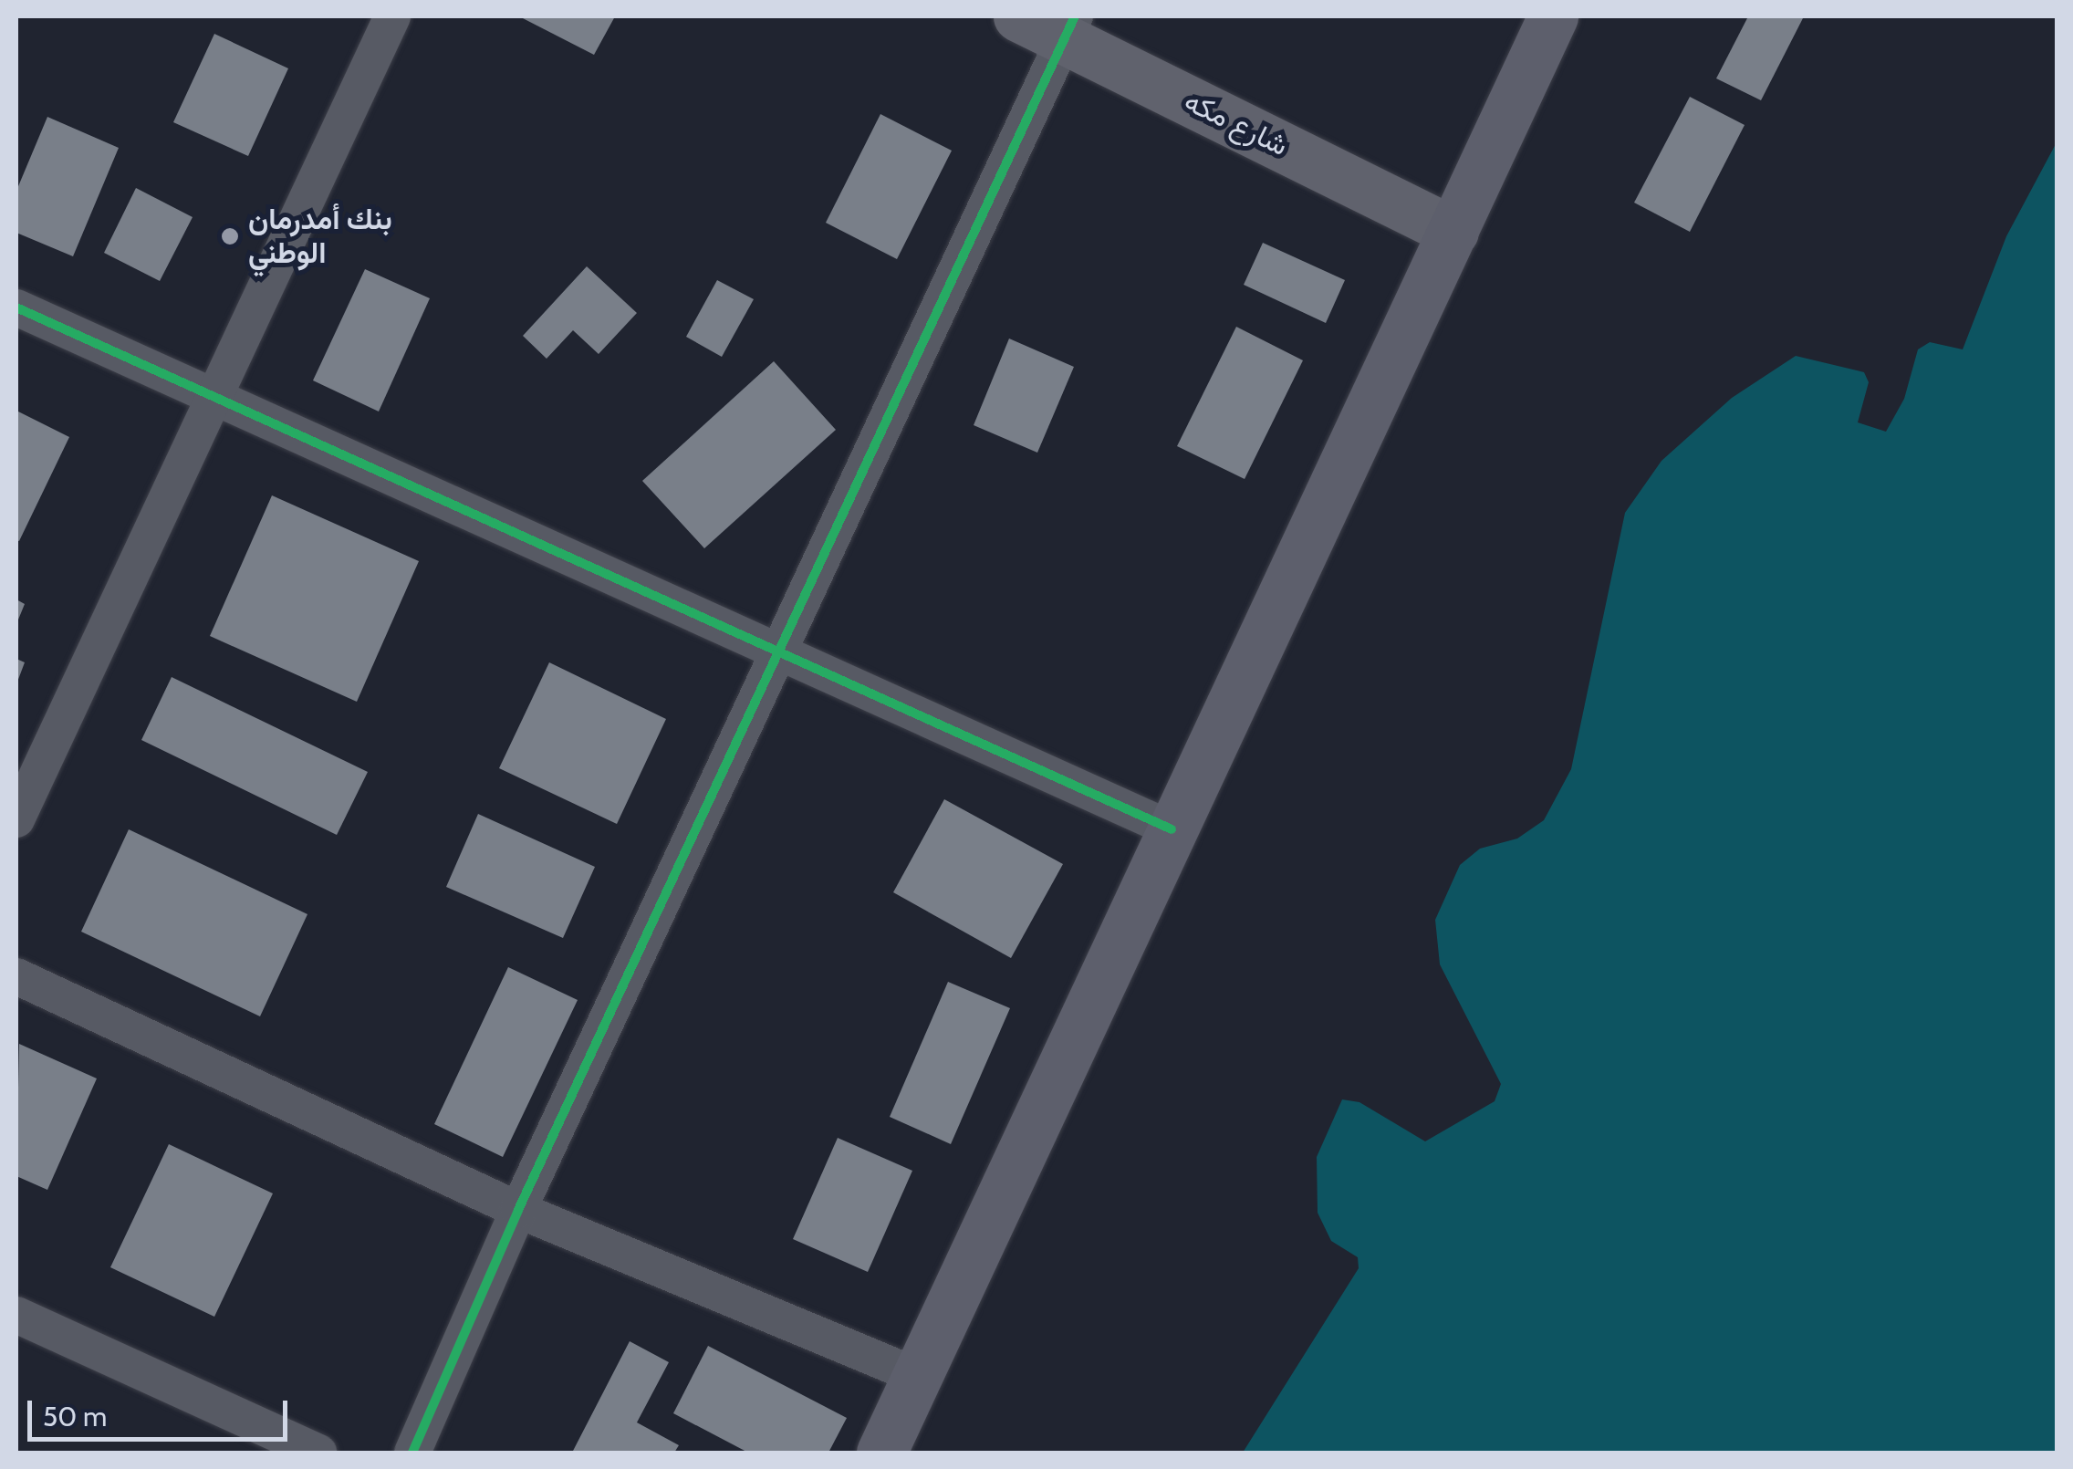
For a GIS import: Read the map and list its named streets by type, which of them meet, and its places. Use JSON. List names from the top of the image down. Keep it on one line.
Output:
{"streets":{"main road":["شارع مكه"]},"places":["بنك أمدرمان الوطني"],"scale_bar":"50 m"}
